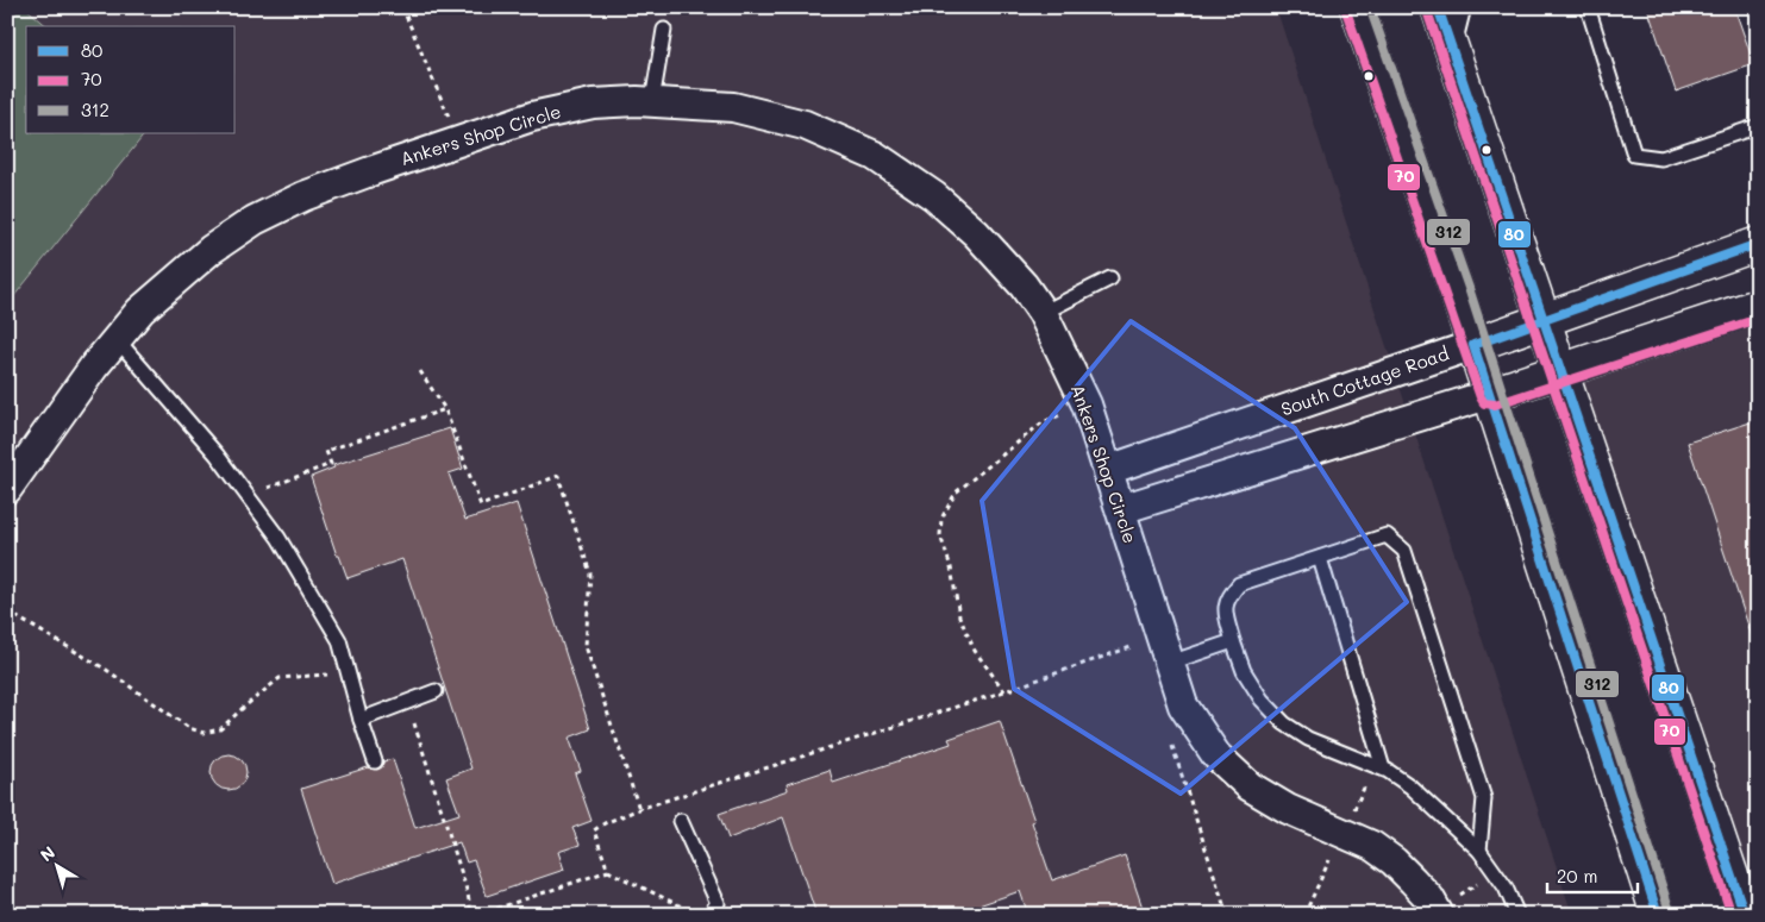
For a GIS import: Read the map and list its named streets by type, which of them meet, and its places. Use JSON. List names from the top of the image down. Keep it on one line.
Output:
{"streets":{"main road":["South Cottage Road"],"street":["Ankers Shop Circle"]},"crossings":[["Ankers Shop Circle","South Cottage Road"]],"lines":["transit line 80","transit line 312","transit line 70"],"legend":["80","70","312"],"scale_bar":"20 m","north":"top left"}
